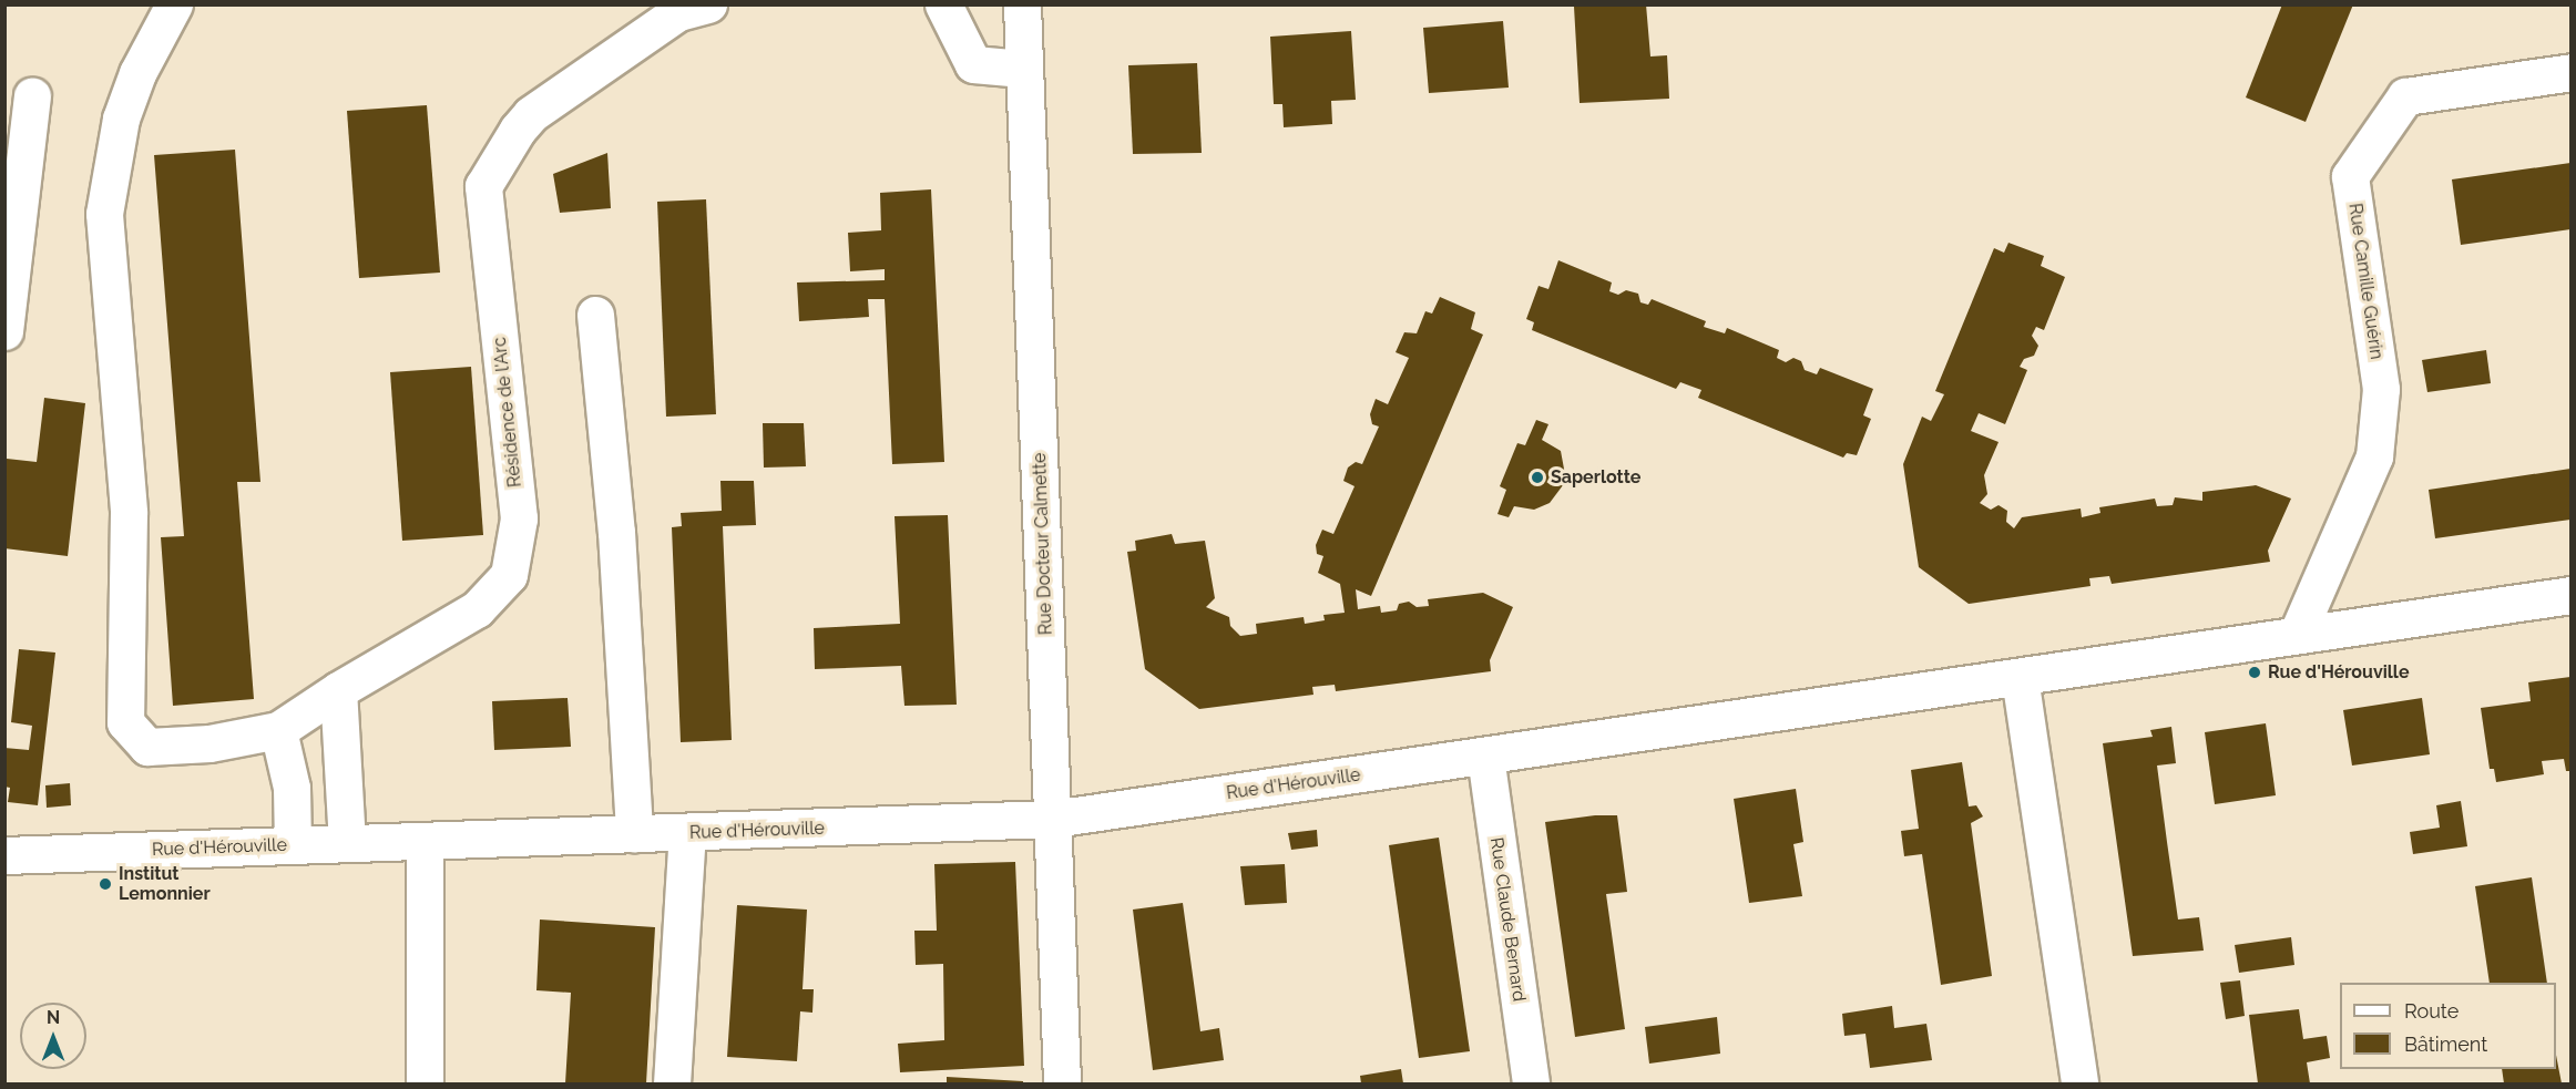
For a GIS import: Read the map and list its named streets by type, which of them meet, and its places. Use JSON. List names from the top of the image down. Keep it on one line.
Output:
{"streets":{"street":["Rue Camille Guérin","Résidence de l'Arc","Rue Docteur Calmette","Rue d'Hérouville","Rue Claude Bernard"]},"crossings":[["Rue Camille Guérin","Rue d'Hérouville"],["Rue Docteur Calmette","Rue d'Hérouville"],["Rue d'Hérouville","Rue Claude Bernard"]],"places":["Saperlotte","Rue d'Hérouville","Institut Lemonnier"],"legend":["Route","Bâtiment"],"north":"top"}
